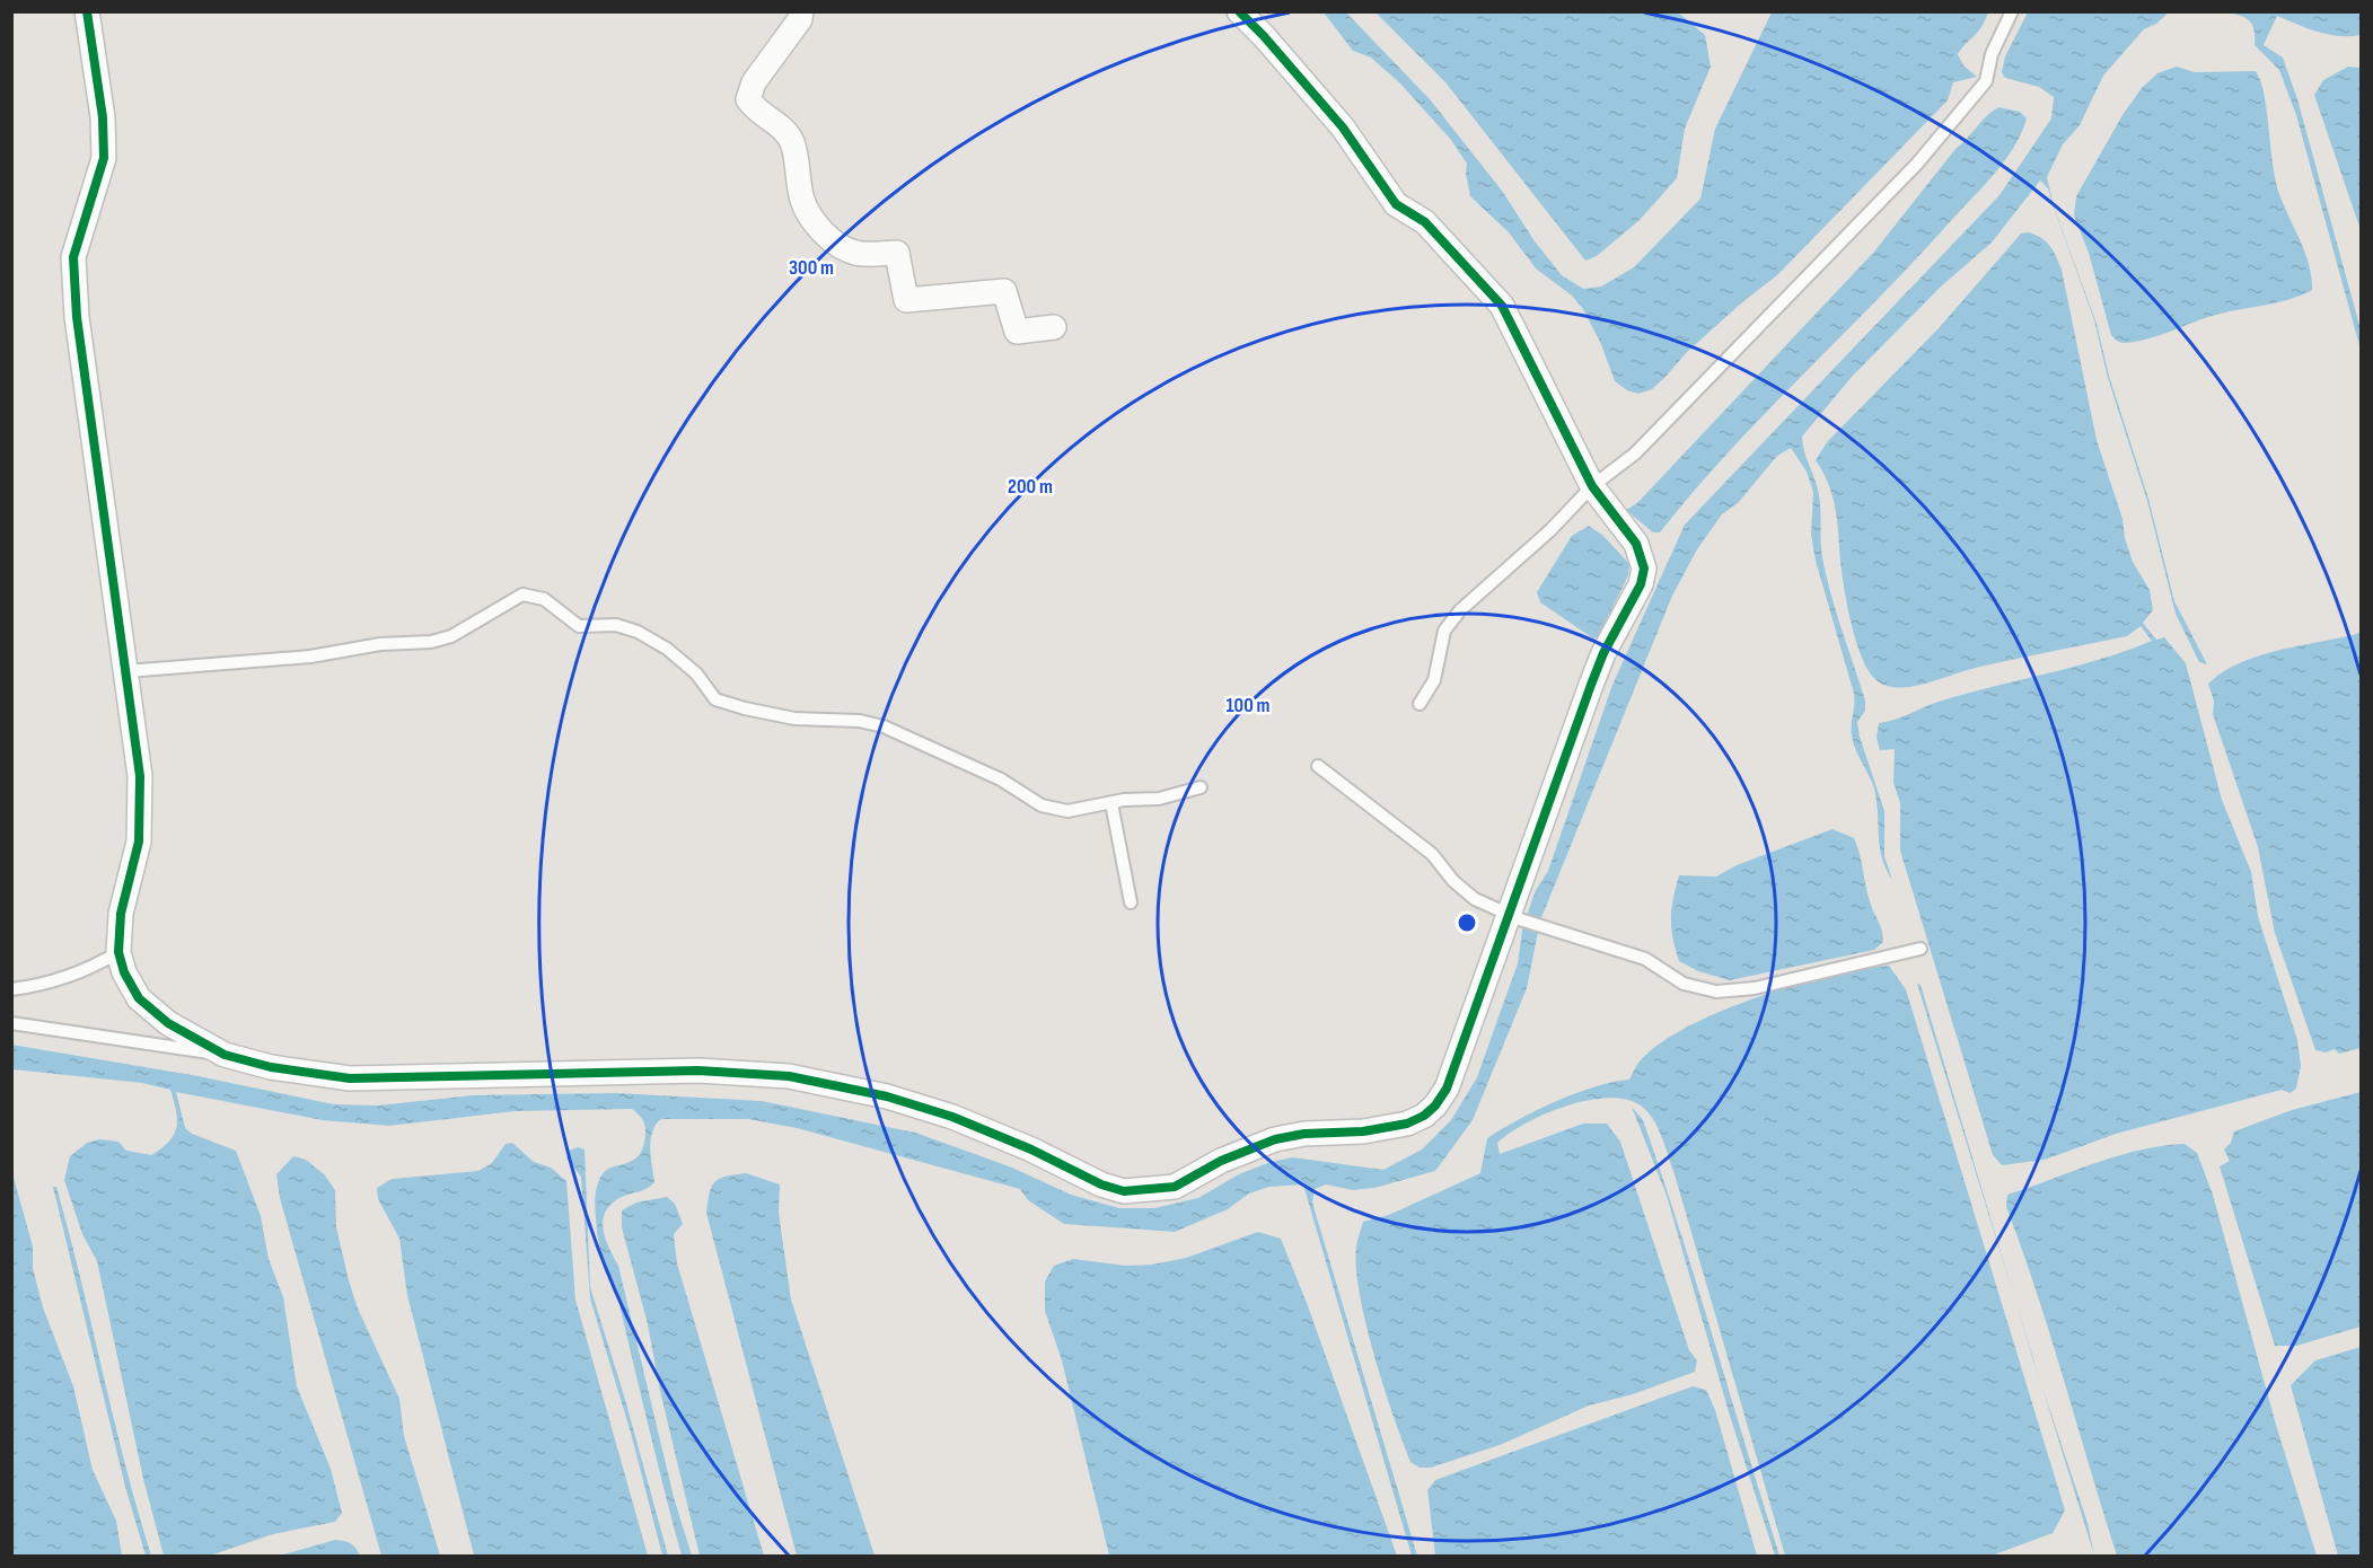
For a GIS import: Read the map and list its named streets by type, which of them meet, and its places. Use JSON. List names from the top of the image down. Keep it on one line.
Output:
{"rings":["300 m","200 m","100 m"]}
